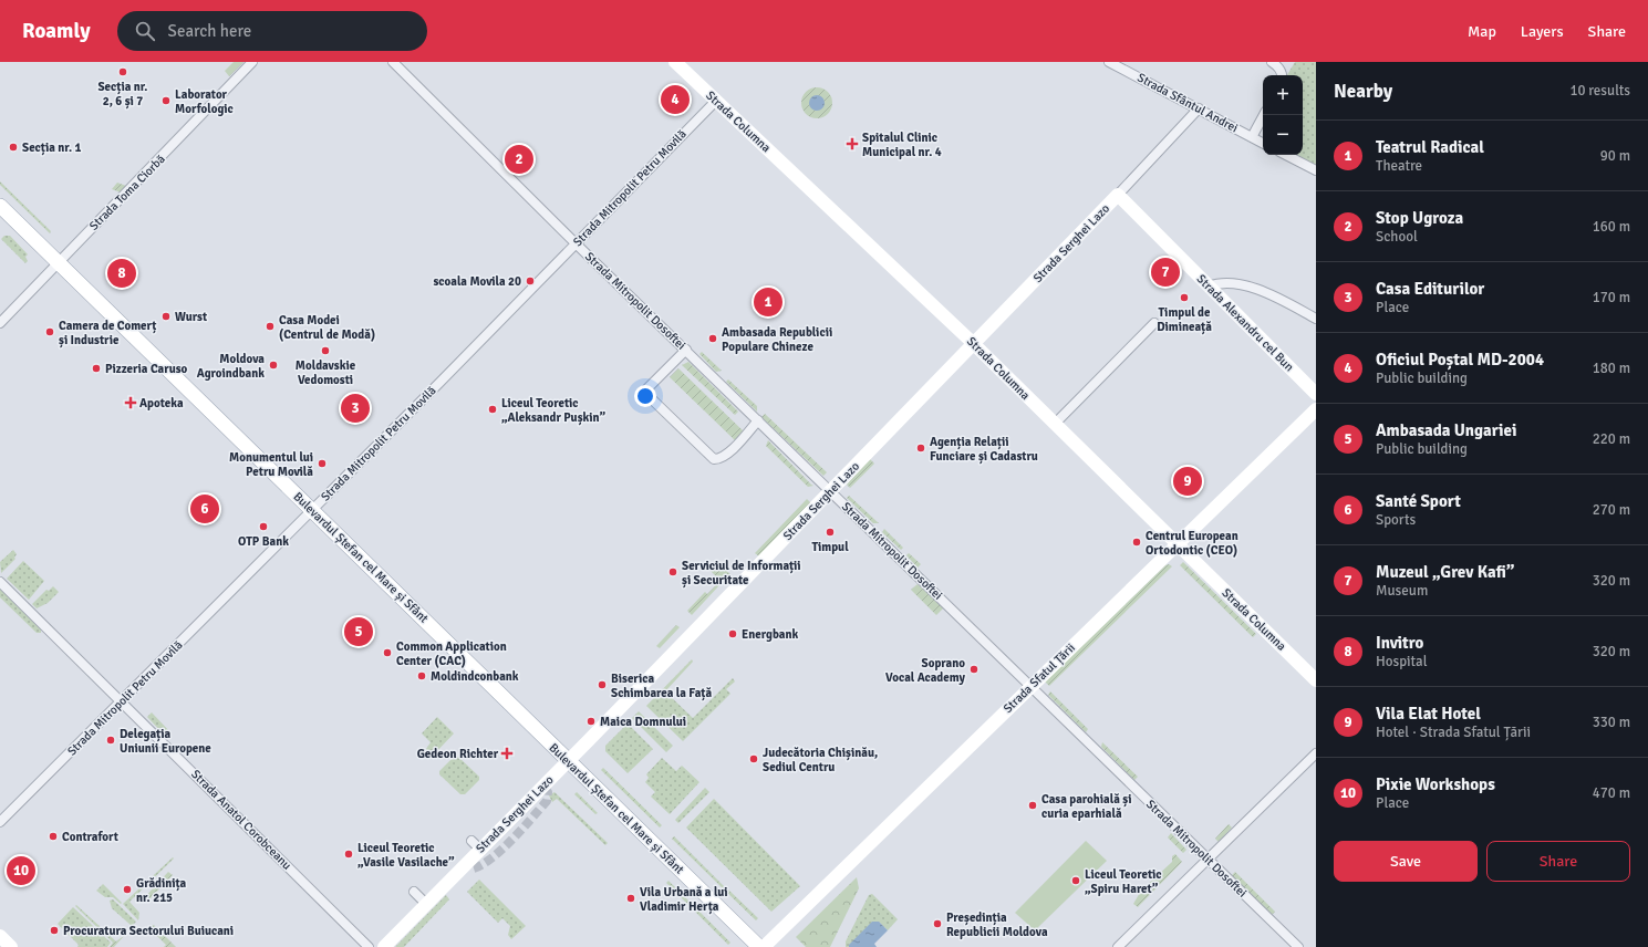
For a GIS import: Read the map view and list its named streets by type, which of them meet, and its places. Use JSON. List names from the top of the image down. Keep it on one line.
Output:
{"streets":{"main road":["Strada Columna","Strada Serghei Lazo","Strada Alexandru cel Bun","Bulevardul Ștefan cel Mare și Sfânt","Strada Sfatul Țării"],"street":["Strada Sfântul Andrei","Strada Mitropolit Petru Movilă","Strada Toma Ciorbă","Strada Mitropolit Dosoftei","Strada Anatol Corobceanu"]},"crossings":[["Strada Sfântul Andrei","Strada Serghei Lazo"],["Strada Columna","Strada Mitropolit Petru Movilă"],["Strada Columna","Strada Serghei Lazo"],["Strada Columna","Strada Sfatul Țării"],["Strada Mitropolit Petru Movilă","Strada Mitropolit Dosoftei"],["Strada Mitropolit Petru Movilă","Bulevardul Ștefan cel Mare și Sfânt"],["Strada Mitropolit Petru Movilă","Strada Anatol Corobceanu"],["Strada Toma Ciorbă","Bulevardul Ștefan cel Mare și Sfânt"],["Strada Serghei Lazo","Strada Mitropolit Dosoftei"],["Strada Serghei Lazo","Strada Alexandru cel Bun"],["Strada Serghei Lazo","Bulevardul Ștefan cel Mare și Sfânt"],["Strada Mitropolit Dosoftei","Strada Sfatul Țării"]],"places":{"other":["Secția nr. 2, 6 și 7","Laborator Morfologic","Secția nr. 1","scoala Movila 20","Timpul de Dimineață","Wurst","Casa Modei (Centrul de Modă)","Camera de Comerț și Industrie","Ambasada Republicii Populare Chineze","Moldavskie Vedomosti","Moldova Agroindbank","Pizzeria Caruso","Liceul Teoretic „Aleksandr Pușkin”","Agenția Relații Funciare și Cadastru","Monumentul lui Petru Movilă","OTP Bank","Timpul","Centrul European Ortodontic (CEO)","Serviciul de Informații și Securitate","Energbank","Common Application Center (CAC)","Soprano Vocal Academy","Moldindconbank","Biserica Schimbarea la Față","Maica Domnului","Delegația Uniunii Europene","Judecătoria Chișinău, Sediul Centru","Casa parohială și curia eparhială","Contrafort","Liceul Teoretic „Vasile Vasilache”","Liceul Teoretic „Spiru Haret”","Grădinița nr. 215","Vila Urbană a lui Vladimir Herța","Președinția Republicii Moldova","Procuratura Sectorului Buiucani"],"health":["Spitalul Clinic Municipal nr. 4","Apoteka","Gedeon Richter"]},"page":{"header":"Roamly","search":"Search here","nav":["Map","Layers","Share"],"heading":["Nearby","10 results"],"map_buttons":["+","−"],"pins":["4","2","7","8","1","3","9","6","5","10"],"list":[{"mark":"1","name":"Teatrul Radical","note":"Theatre","value":"90 m"},{"mark":"2","name":"Stop Ugroza","note":"School","value":"160 m"},{"mark":"3","name":"Casa Editurilor","note":"Place","value":"170 m"},{"mark":"4","name":"Oficiul Poștal MD-2004","note":"Public building","value":"180 m"},{"mark":"5","name":"Ambasada Ungariei","note":"Public building","value":"220 m"},{"mark":"6","name":"Santé Sport","note":"Sports","value":"270 m"},{"mark":"7","name":"Muzeul „Grev Kafi”","note":"Museum","value":"320 m"},{"mark":"8","name":"Invitro","note":"Hospital","value":"320 m"},{"mark":"9","name":"Vila Elat Hotel","note":"Hotel · Strada Sfatul Țării","value":"330 m"},{"mark":"10","name":"Pixie Workshops","note":"Place","value":"470 m"}],"buttons":["Save","Share"]}}
